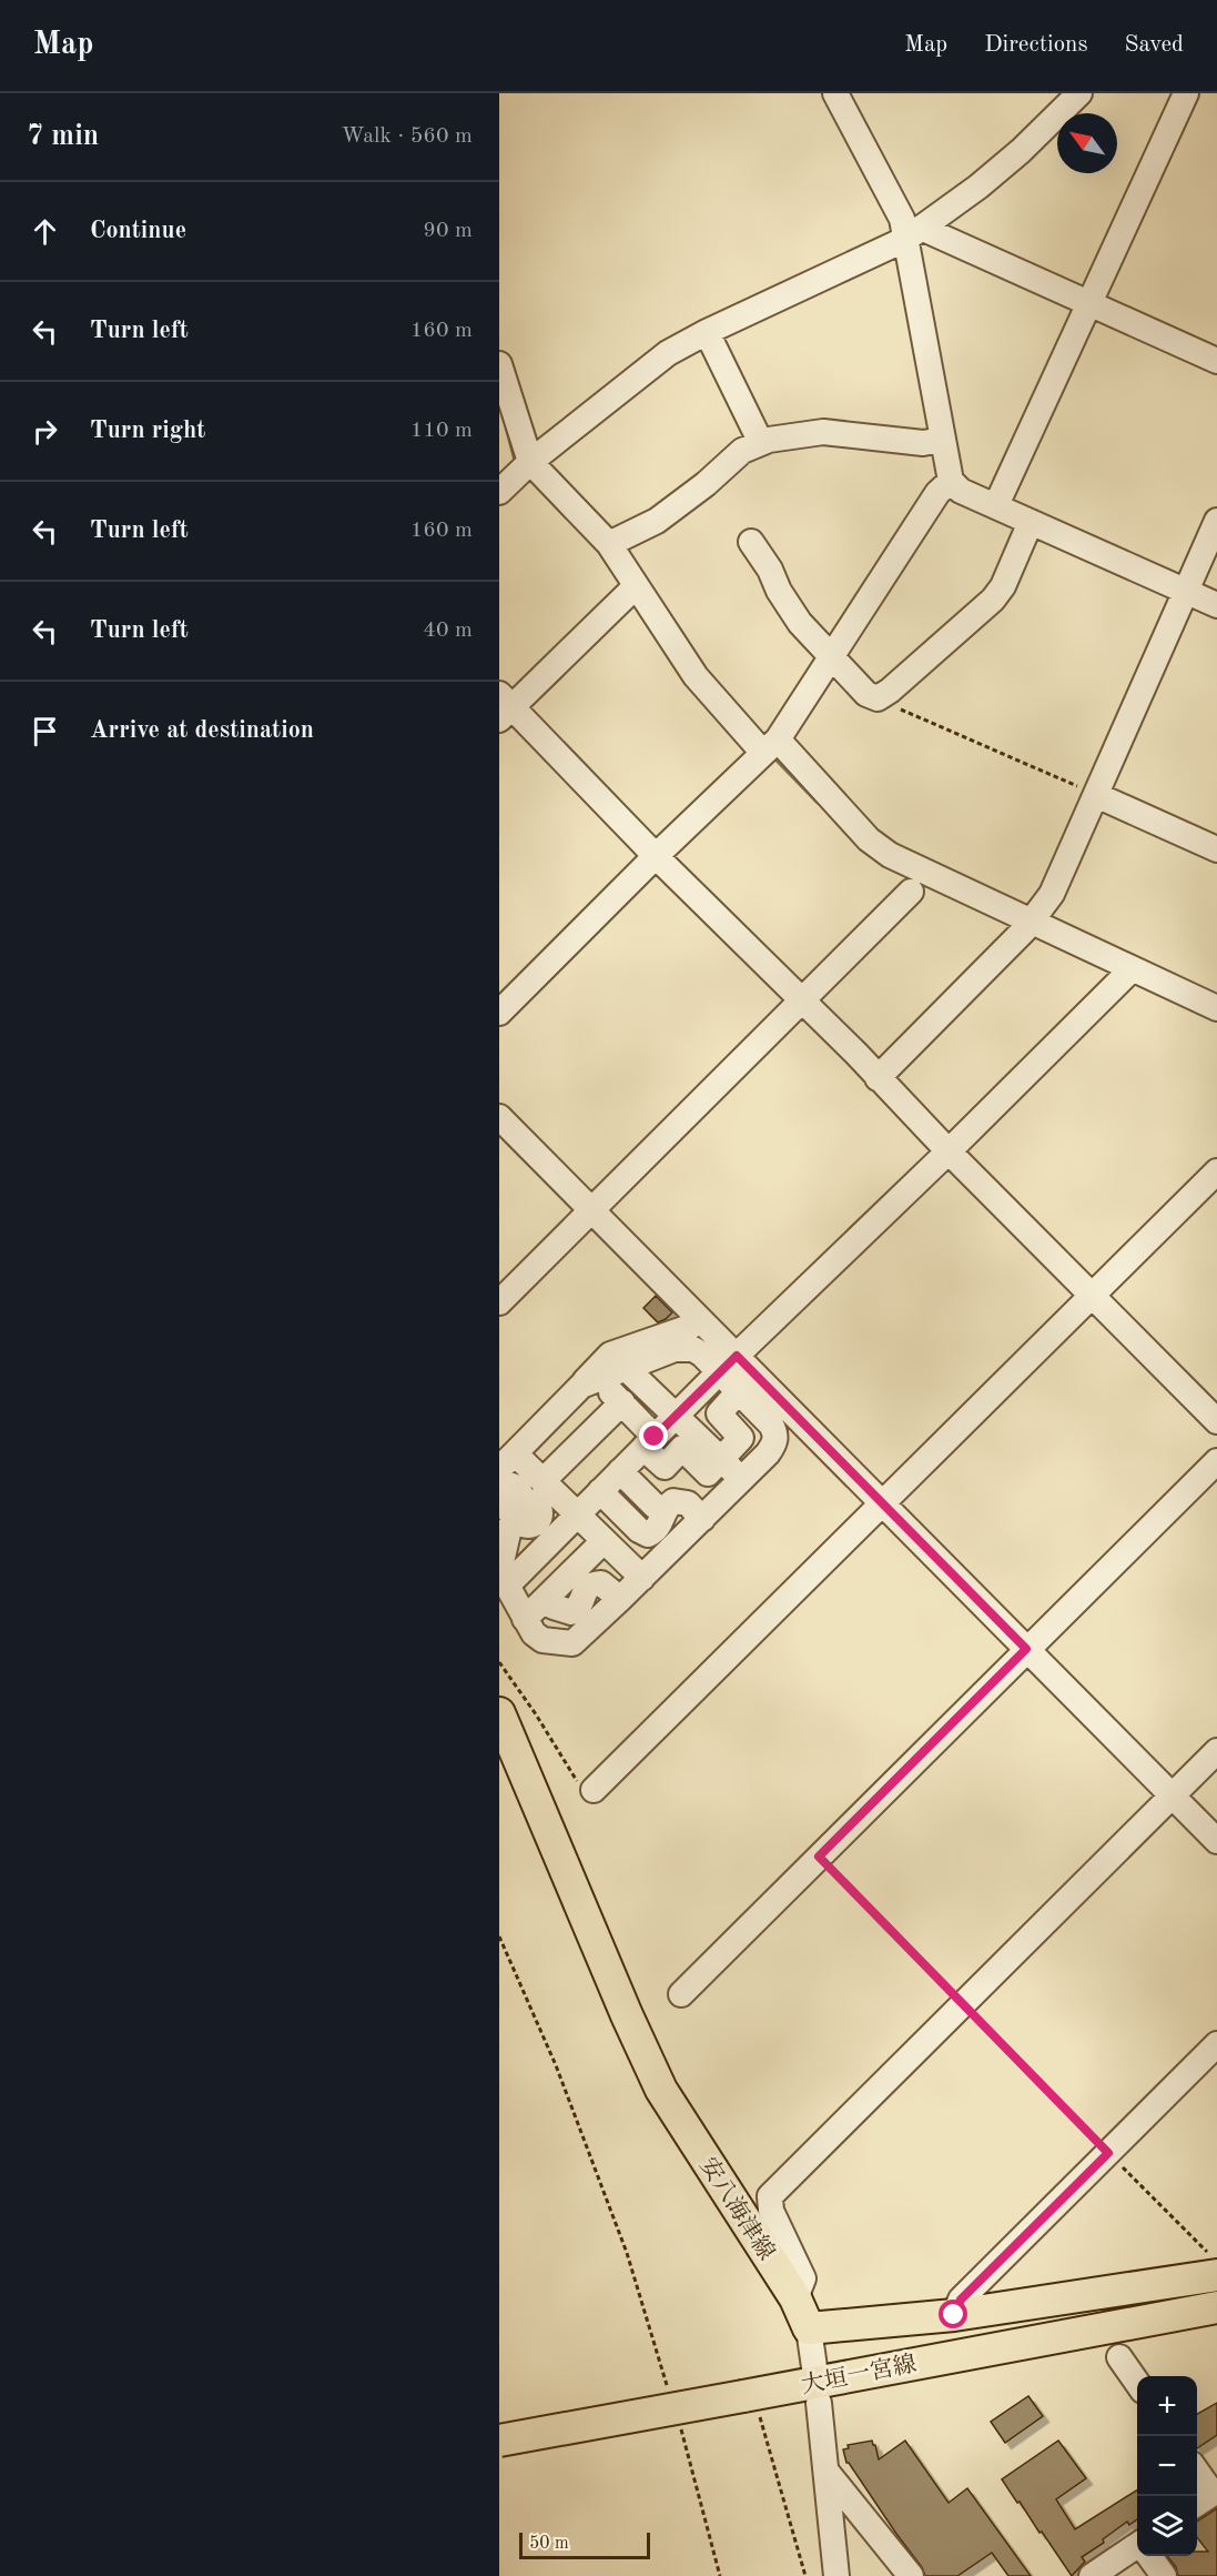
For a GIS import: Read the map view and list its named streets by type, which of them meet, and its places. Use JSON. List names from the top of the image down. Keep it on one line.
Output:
{"streets":{"main road":["安八海津線","大垣一宮線"]},"scale_bar":"50 m","north":"top left","page":{"header":"Map","nav":["Map","Directions","Saved"],"heading":["7 min","Walk · 560 m"],"list":[["Continue","90 m"],["Turn left","160 m"],["Turn right","110 m"],["Turn left","160 m"],["Turn left","40 m"],"Arrive at destination"],"map_buttons":["+","−"],"scale":"50 m"}}
